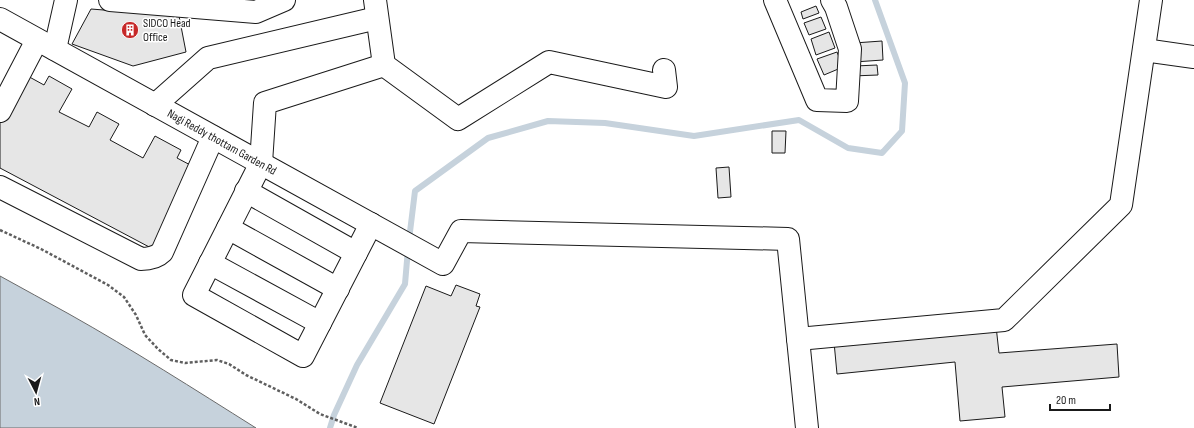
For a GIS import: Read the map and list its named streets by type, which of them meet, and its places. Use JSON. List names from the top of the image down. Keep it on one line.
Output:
{"streets":{"street":["Nagi Reddy thottam Garden Rd"]},"places":{"building":["SIDCO Head Office"]},"scale_bar":"20 m","north":"bottom"}
